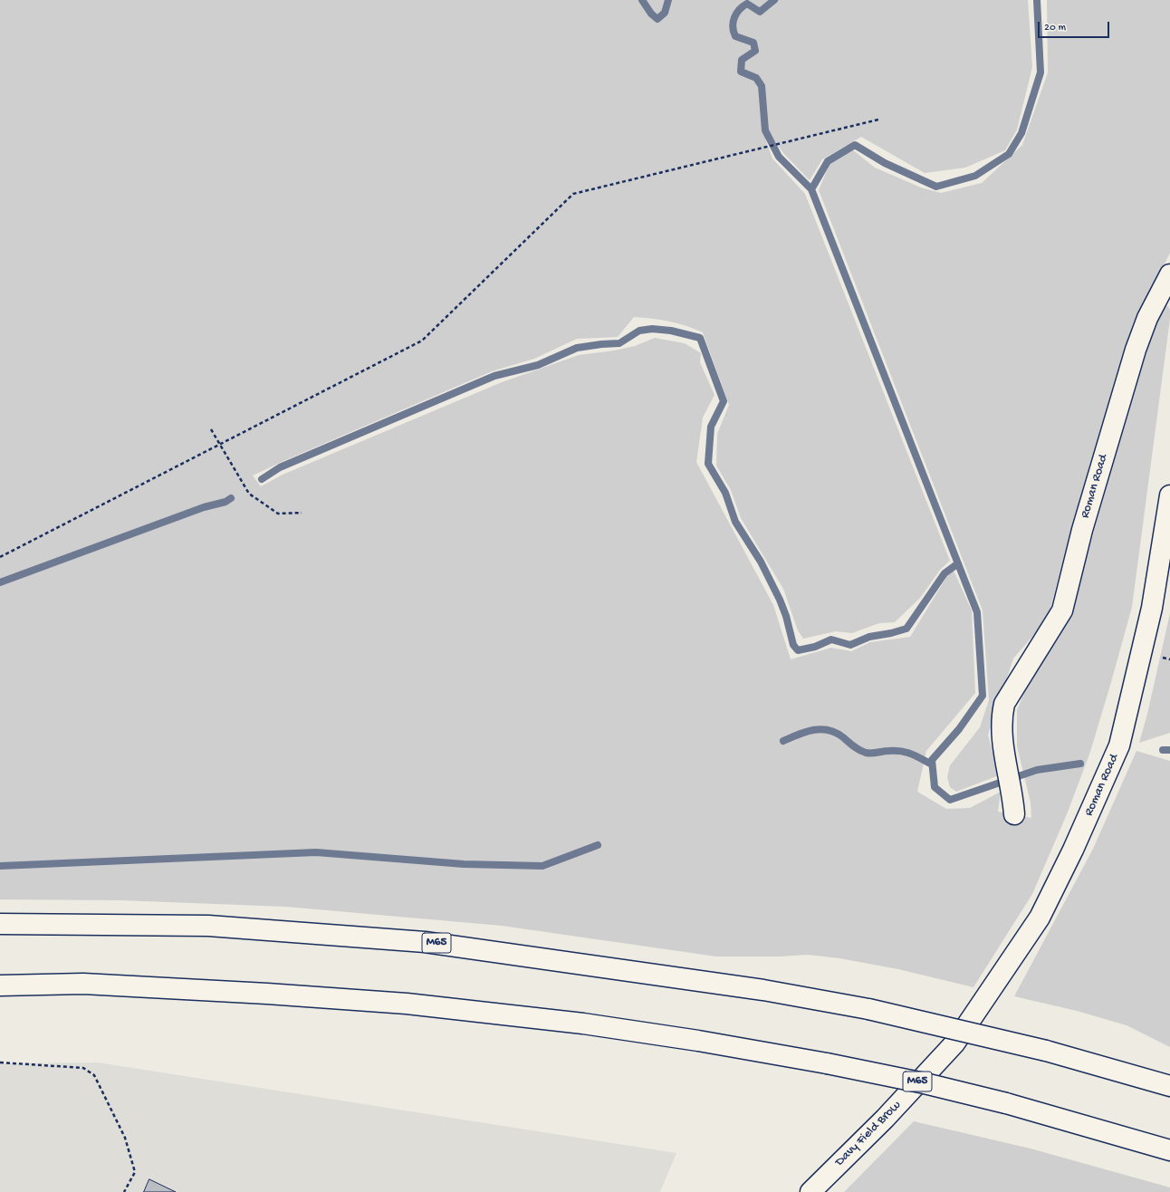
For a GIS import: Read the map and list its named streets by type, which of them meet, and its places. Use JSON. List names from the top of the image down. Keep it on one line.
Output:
{"streets":{"main road":["Roman Road","M65","Davy Field Brow"]},"crossings":[["Roman Road","Davy Field Brow"]],"scale_bar":"20 m"}
